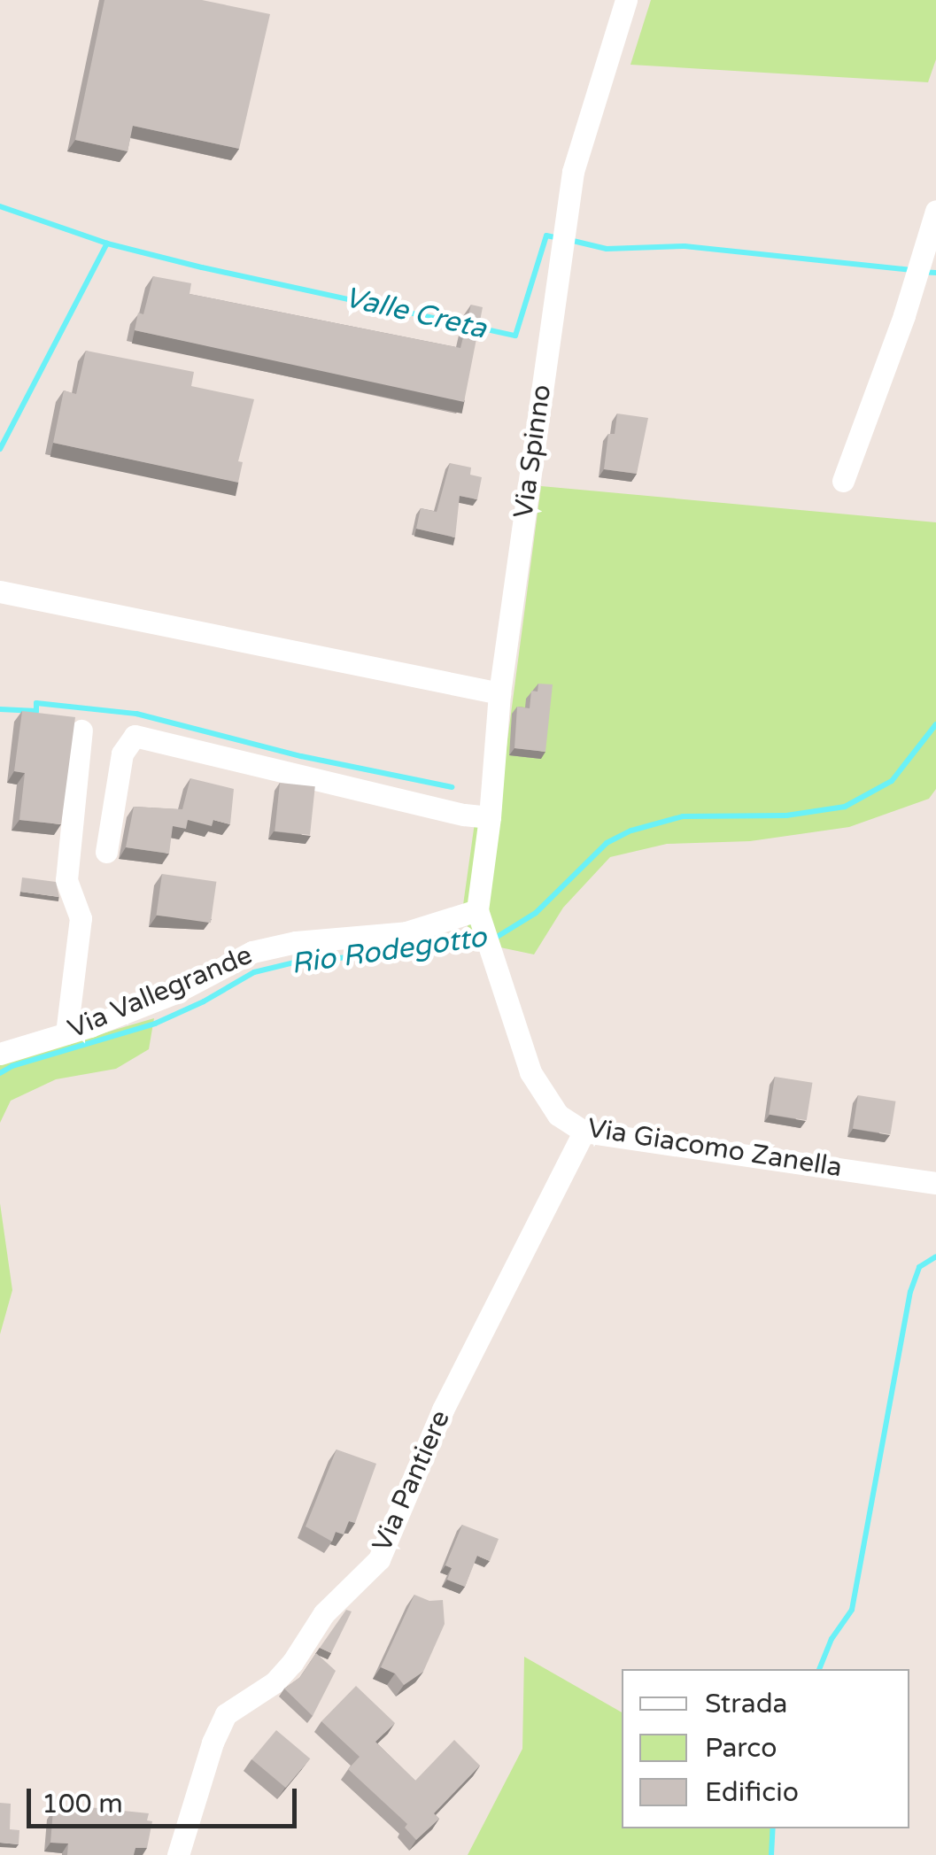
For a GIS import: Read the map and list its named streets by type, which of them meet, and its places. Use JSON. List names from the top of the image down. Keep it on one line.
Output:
{"streets":{"street":["Via Spinno","Via Vallegrande","Via Giacomo Zanella","Via Pantiere"]},"crossings":[["Via Spinno","Via Vallegrande"],["Via Spinno","Via Giacomo Zanella"],["Via Vallegrande","Via Giacomo Zanella"],["Via Giacomo Zanella","Via Pantiere"]],"water":["Valle Creta","Rio Rodegotto"],"legend":["Strada","Parco","Edificio"],"scale_bar":"100 m"}
